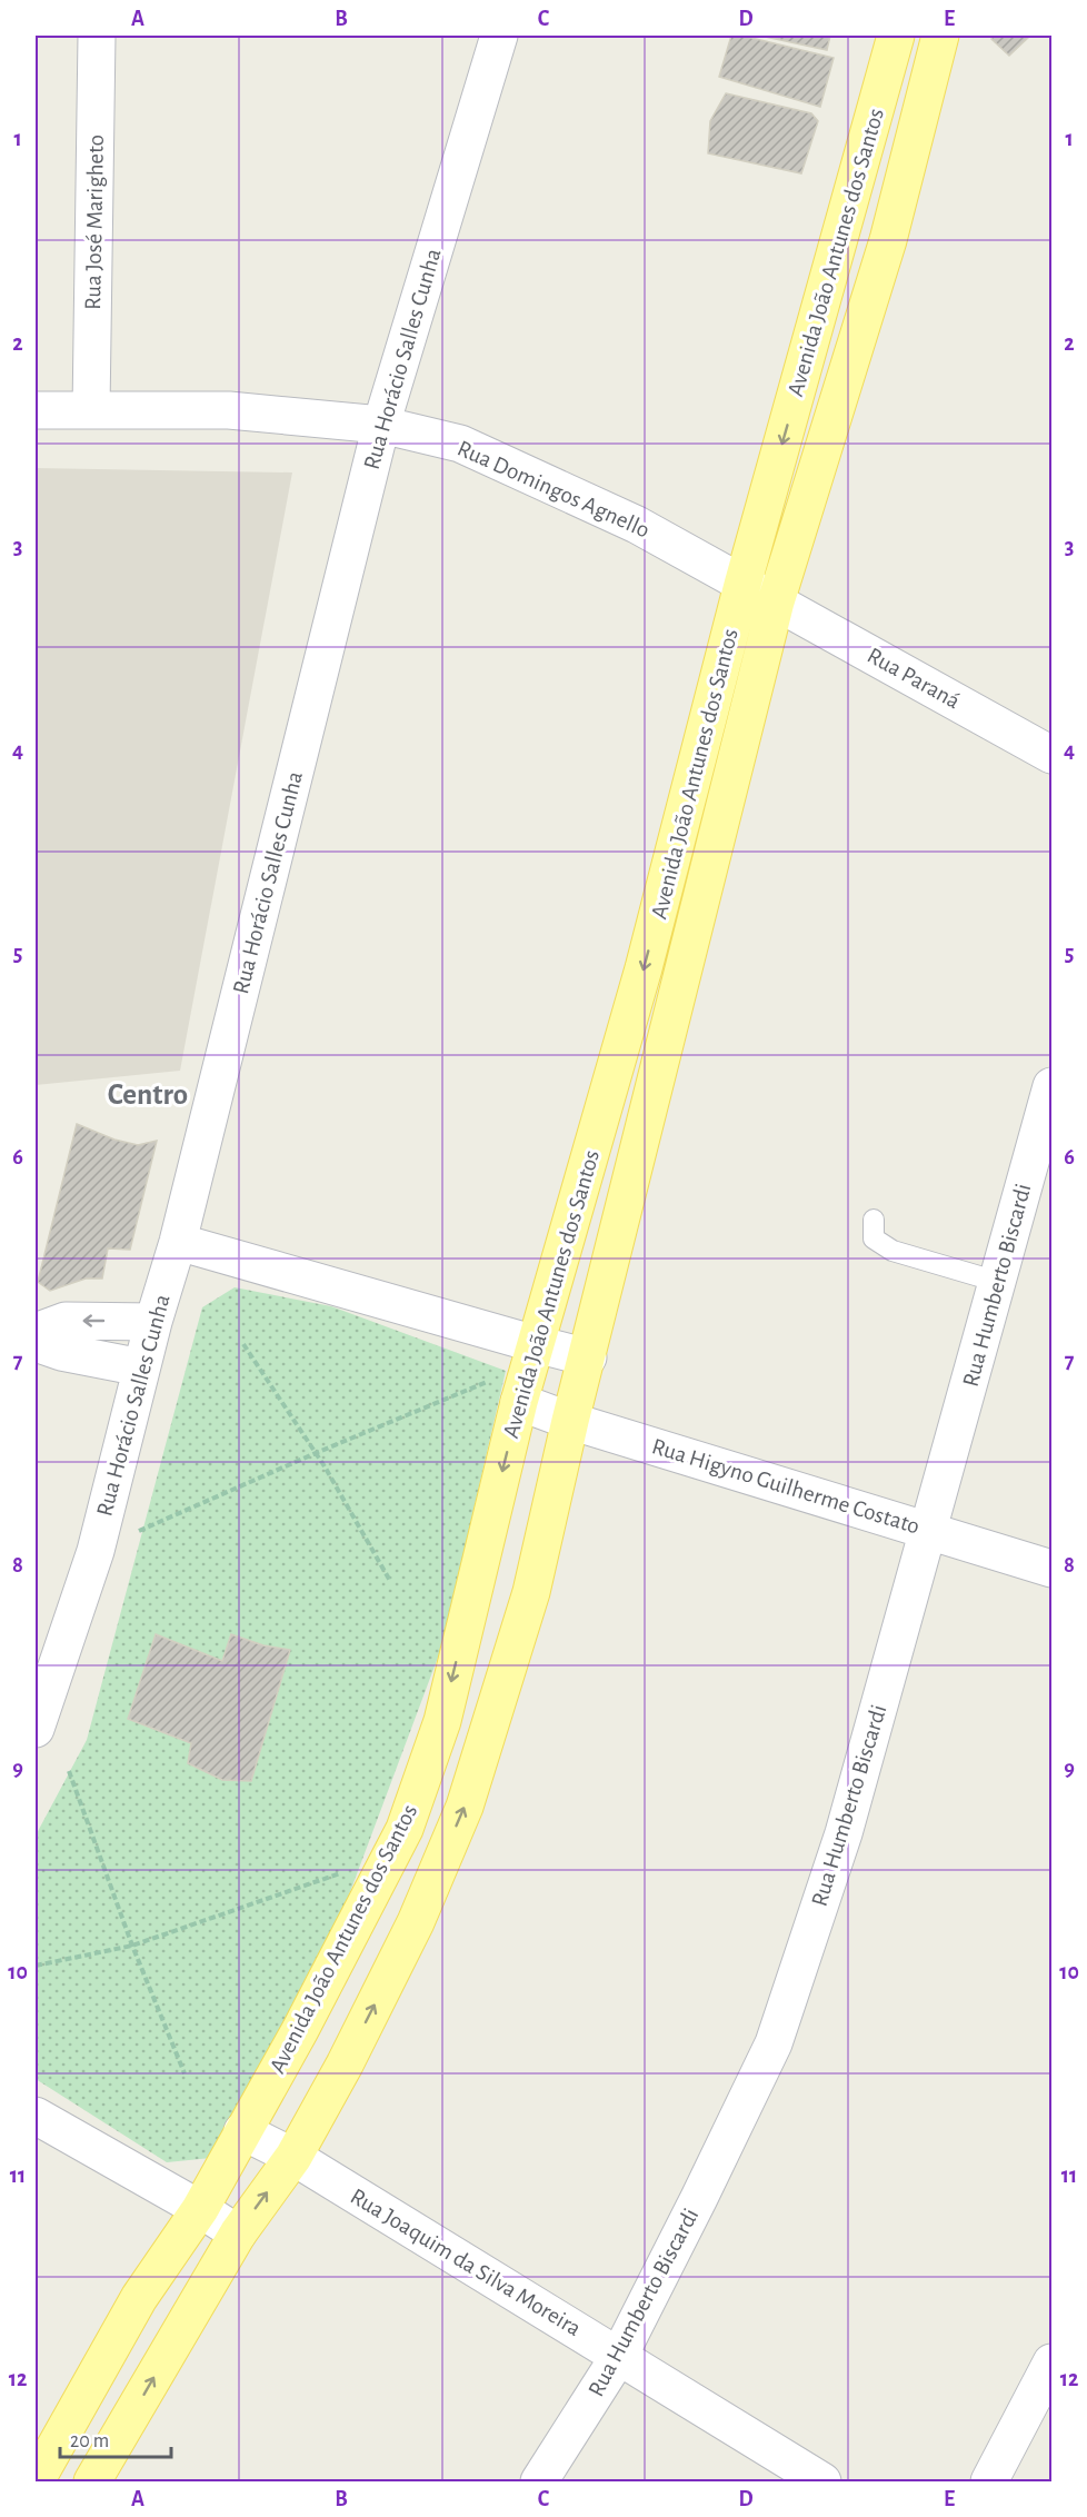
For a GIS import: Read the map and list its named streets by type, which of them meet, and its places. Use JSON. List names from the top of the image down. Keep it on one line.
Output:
{"streets":{"main road":["Avenida João Antunes dos Santos"],"street":["Rua José Marigheto","Rua Horácio Salles Cunha","Rua Domingos Agnello","Rua Paraná","Rua Humberto Biscardi","Rua Higyno Guilherme Costato","Rua Joaquim da Silva Moreira"]},"crossings":[["Rua José Marigheto","Rua Domingos Agnello"],["Avenida João Antunes dos Santos","Rua Domingos Agnello"],["Avenida João Antunes dos Santos","Rua Paraná"],["Avenida João Antunes dos Santos","Rua Higyno Guilherme Costato"],["Avenida João Antunes dos Santos","Rua Joaquim da Silva Moreira"],["Rua Horácio Salles Cunha","Rua Domingos Agnello"],["Rua Domingos Agnello","Rua Paraná"],["Rua Humberto Biscardi","Rua Higyno Guilherme Costato"],["Rua Humberto Biscardi","Rua Joaquim da Silva Moreira"]],"districts":["Centro"],"scale_bar":"20 m","grid":{"columns":["A","B","C","D","E"],"rows":["1","2","3","4","5","6","7","8","9","10","11","12"]}}
